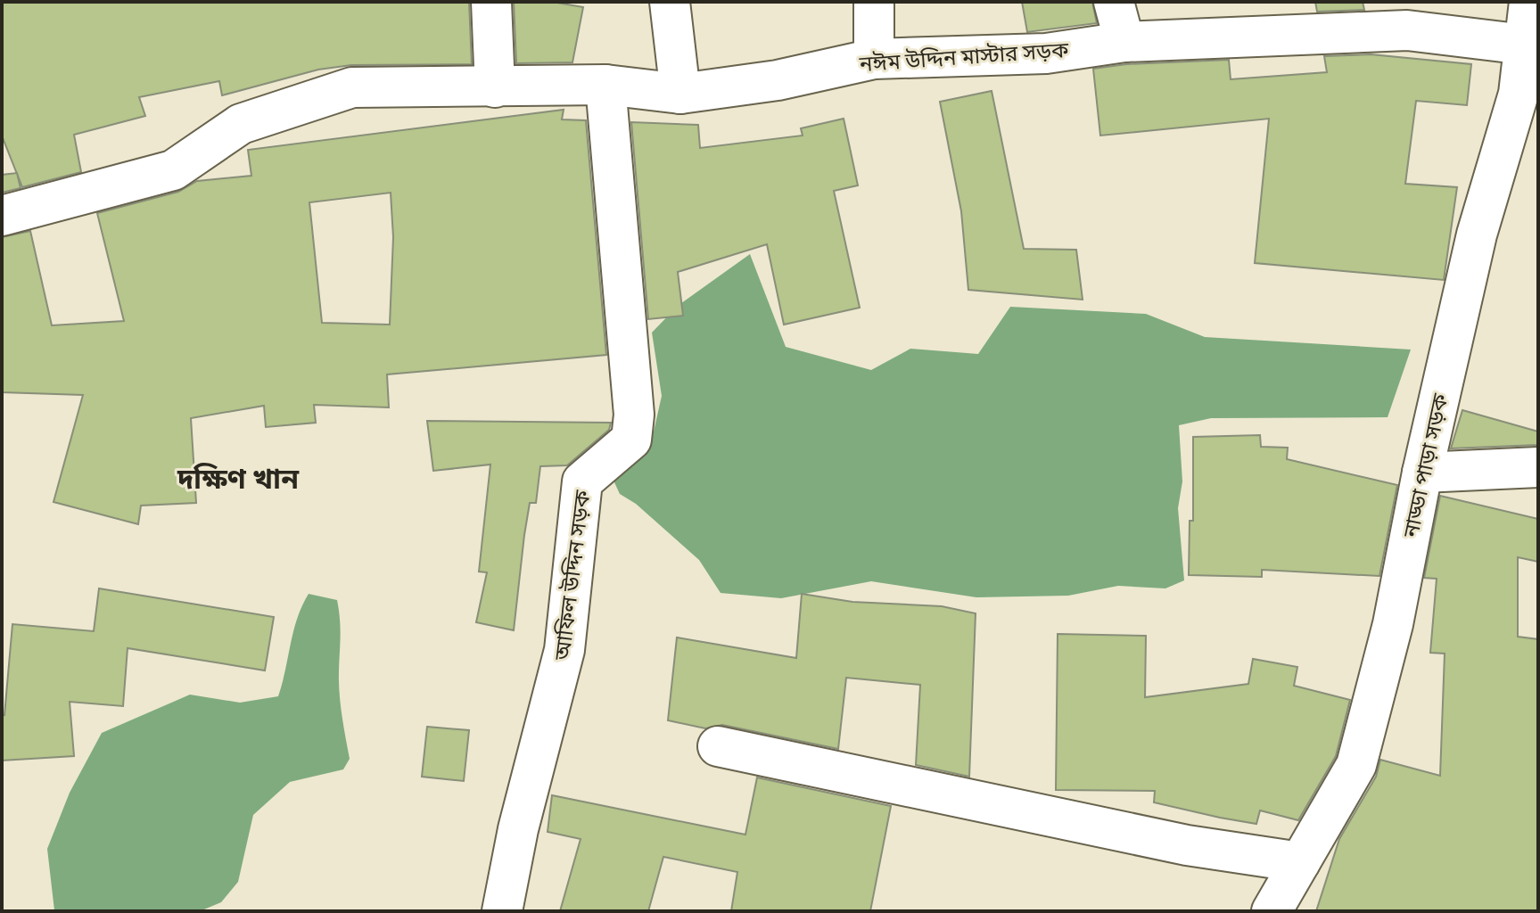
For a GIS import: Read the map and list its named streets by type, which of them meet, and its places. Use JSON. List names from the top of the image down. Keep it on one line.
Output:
{"streets":{"street":["নঈম উদ্দিন মাস্টার সড়ক","নাড্ডা পাড়া সড়ক","আফিল উদ্দিন সড়ক"]},"crossings":[["নঈম উদ্দিন মাস্টার সড়ক","নাড্ডা পাড়া সড়ক"],["নঈম উদ্দিন মাস্টার সড়ক","আফিল উদ্দিন সড়ক"]],"districts":["দক্ষিণ খান"]}
